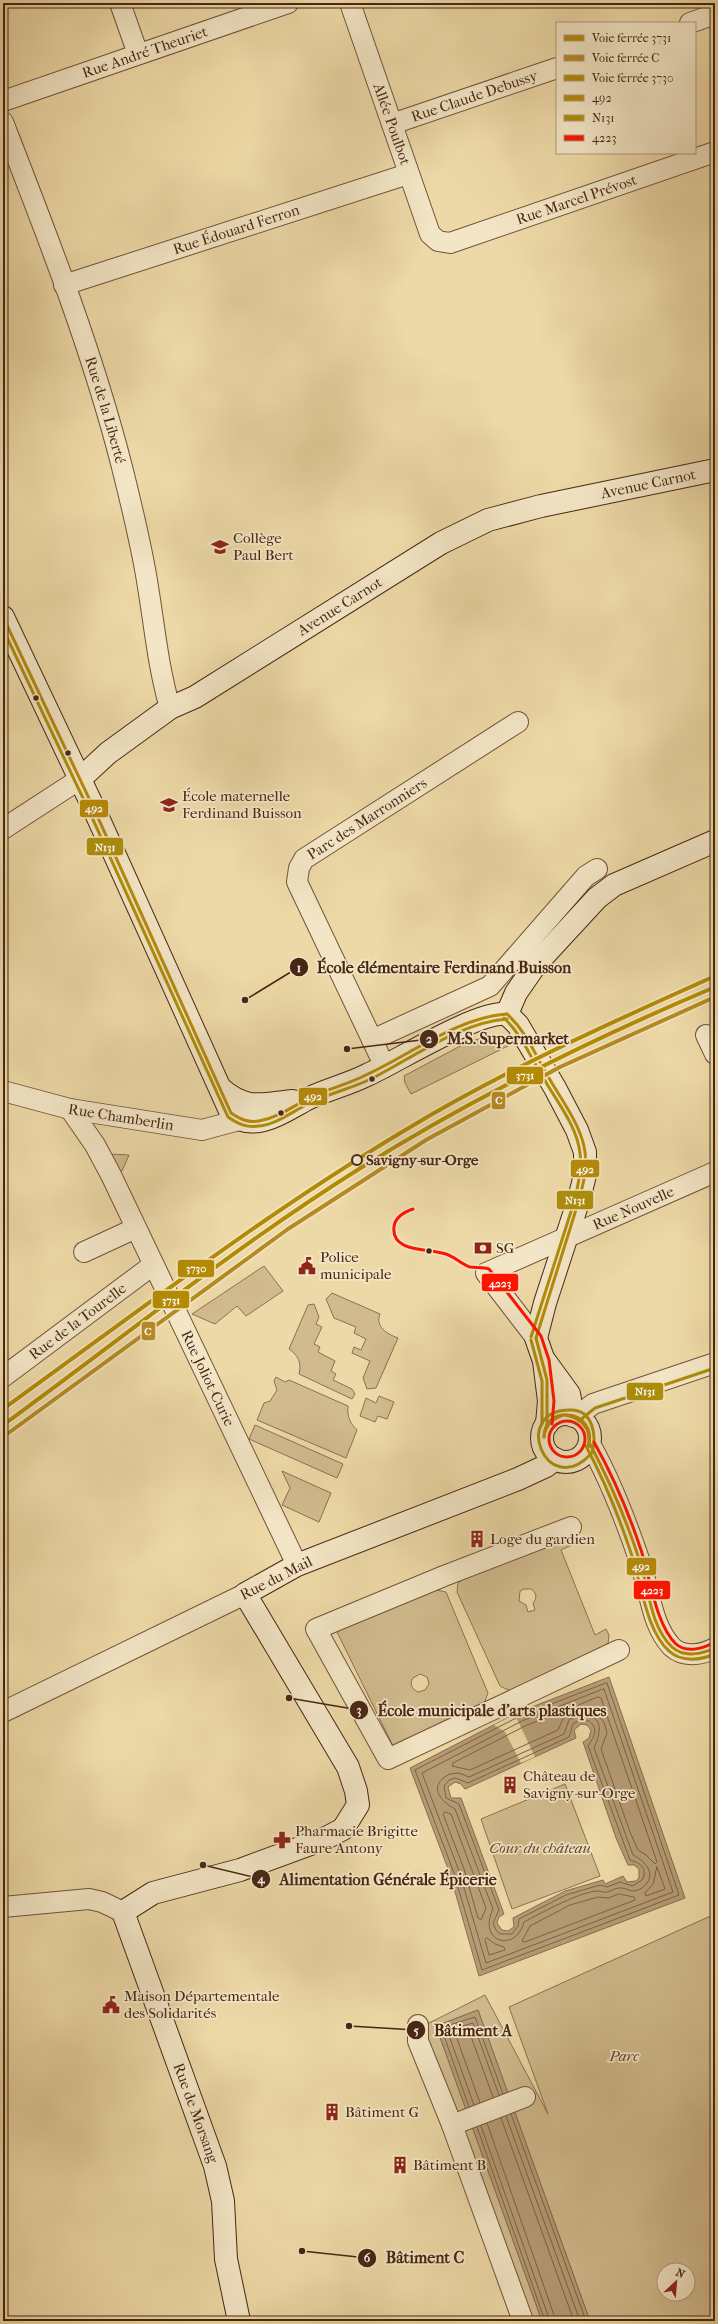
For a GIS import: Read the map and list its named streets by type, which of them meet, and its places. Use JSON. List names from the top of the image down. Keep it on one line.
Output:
{"streets":{"street":["Rue André Theuriet","Rue Claude Debussy","Allée Poulbot","Rue Marcel Prévost","Rue Édouard Ferron","Rue de la Liberté","Avenue Carnot","Parc des Marronniers","Rue Chamberlin","Rue Nouvelle","Rue de la Tourelle","Rue Joliot-Curie","Rue du Mail","Rue de Morsang"]},"crossings":[["Rue Claude Debussy","Allée Poulbot"],["Allée Poulbot","Rue Marcel Prévost"],["Allée Poulbot","Rue Édouard Ferron"],["Rue Édouard Ferron","Rue de la Liberté"],["Rue de la Liberté","Avenue Carnot"],["Rue Chamberlin","Rue Joliot-Curie"],["Rue de la Tourelle","Rue Joliot-Curie"],["Rue Joliot-Curie","Rue du Mail"]],"parks":["Cour du château","Parc"],"places":{"school or university":["Collège Paul Bert","École maternelle Ferdinand Buisson"],"other":["École élémentaire Ferdinand Buisson","M.S. Supermarket","Savigny-sur-Orge","École municipale d'arts plastiques","Alimentation Générale Épicerie","Bâtiment A","Bâtiment C"],"bank":["SG"],"public building":["Police municipale","Maison Départementale des Solidarités"],"building":["Loge du gardien","Château de Savigny-sur-Orge","Bâtiment G","Bâtiment B"],"pharmacy":["Pharmacie Brigitte Faure Antony"]},"lines":["transit line 492","transit line N131","rail line 3730","rail line 3731","rail line C","transit line 4223"],"legend":["Voie ferrée 3731","Voie ferrée C","Voie ferrée 3730","492","N131","4223"],"north":"top right"}
